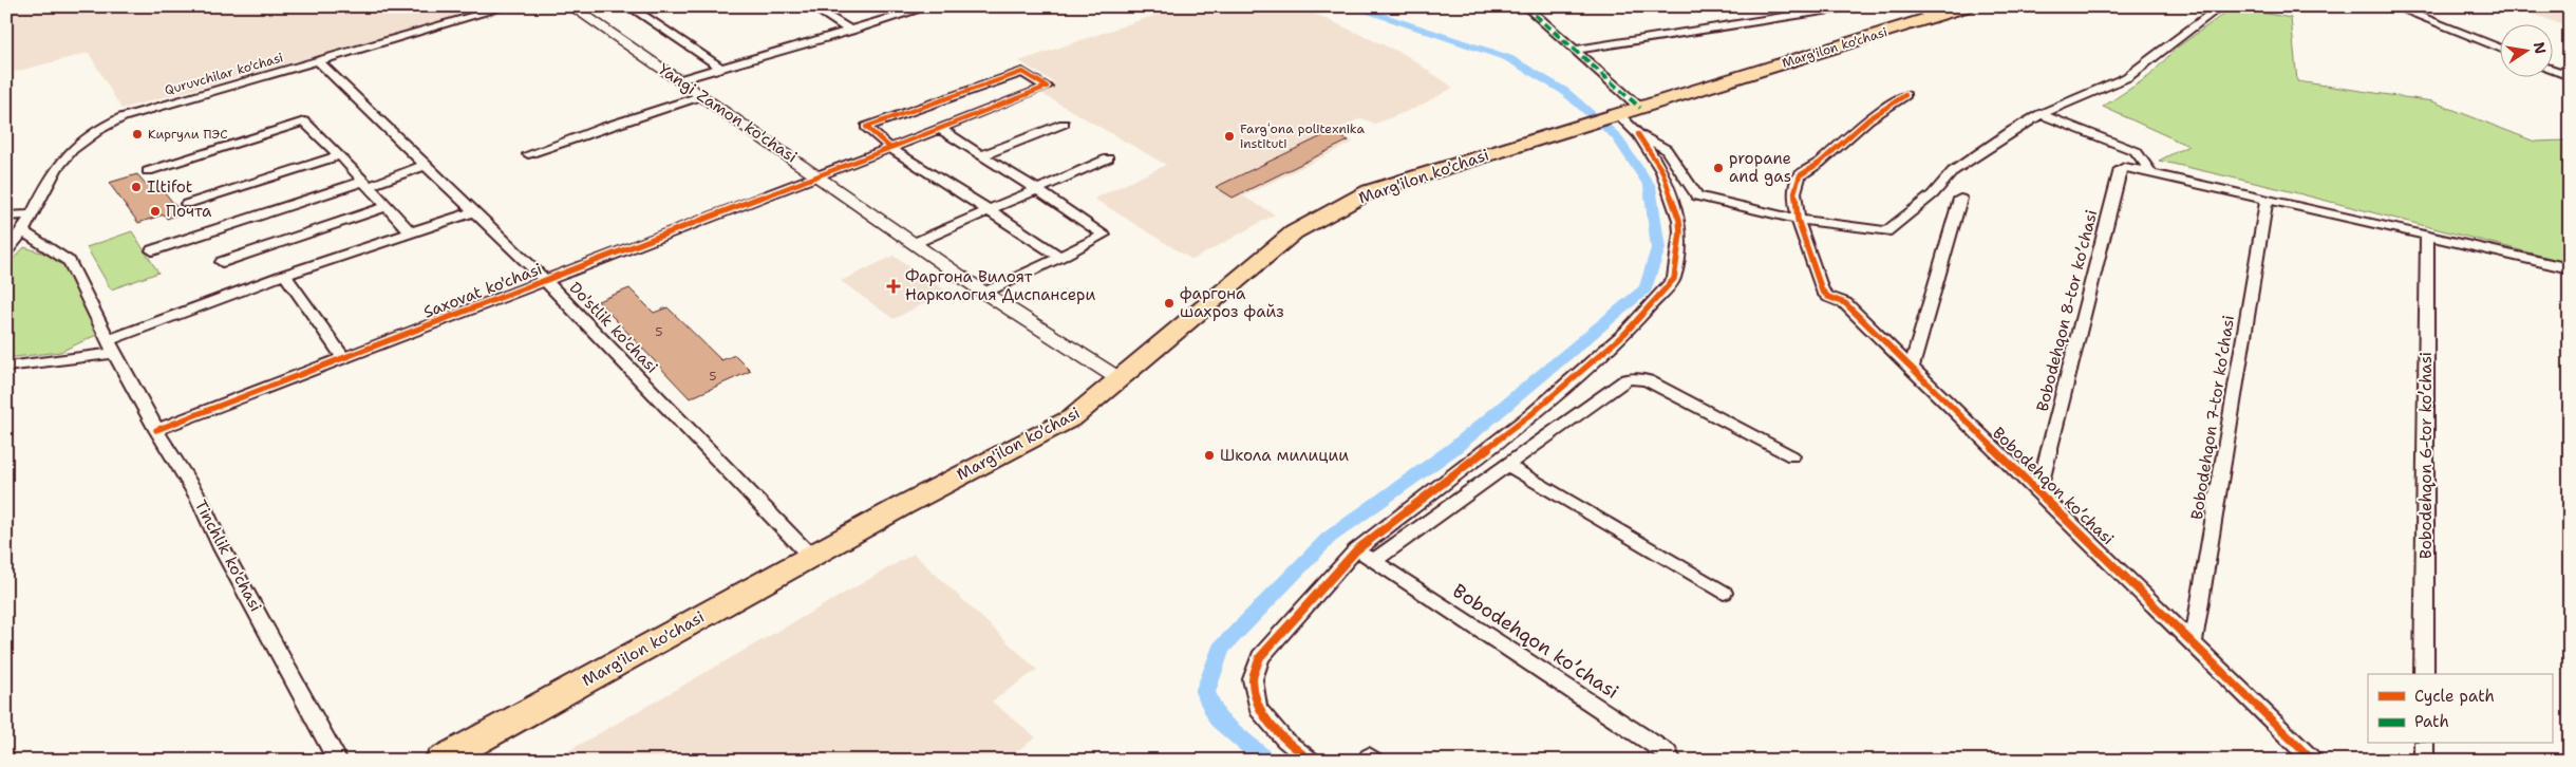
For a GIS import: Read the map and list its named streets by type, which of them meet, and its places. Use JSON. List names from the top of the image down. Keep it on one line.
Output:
{"streets":{"main road":["Marg'ilon ko'chasi"],"street":["Quruvchilar ko'chasi","Yangi Zamon ko'chasi","Saxovat ko'chasi","Bobodehqon 8-tor koʼchasi","Do'stlik ko'chasi","Bobodehqon 7-tor koʼchasi","Bobodehqon 6-tor koʼchasi","Bobodehqon koʼchasi","Tinchlik ko'chasi"]},"crossings":[["Marg'ilon ko'chasi","Yangi Zamon ko'chasi"],["Marg'ilon ko'chasi","Do'stlik ko'chasi"],["Quruvchilar ko'chasi","Do'stlik ko'chasi"],["Quruvchilar ko'chasi","Tinchlik ko'chasi"],["Yangi Zamon ko'chasi","Saxovat ko'chasi"],["Saxovat ko'chasi","Do'stlik ko'chasi"],["Saxovat ko'chasi","Tinchlik ko'chasi"],["Bobodehqon 8-tor koʼchasi","Bobodehqon koʼchasi"],["Bobodehqon 7-tor koʼchasi","Bobodehqon koʼchasi"]],"places":{"other":["Киргули ПЭС","Fargʻona politexnika instituti","propane and gas","Iltifot","Почта","фаргона шахроз файз","Школа милиции"],"health":["Фаргона Вилоят Наркология Диспансери"]},"house_numbers":["5","5"],"legend":["Cycle path","Path"],"north":"right"}
